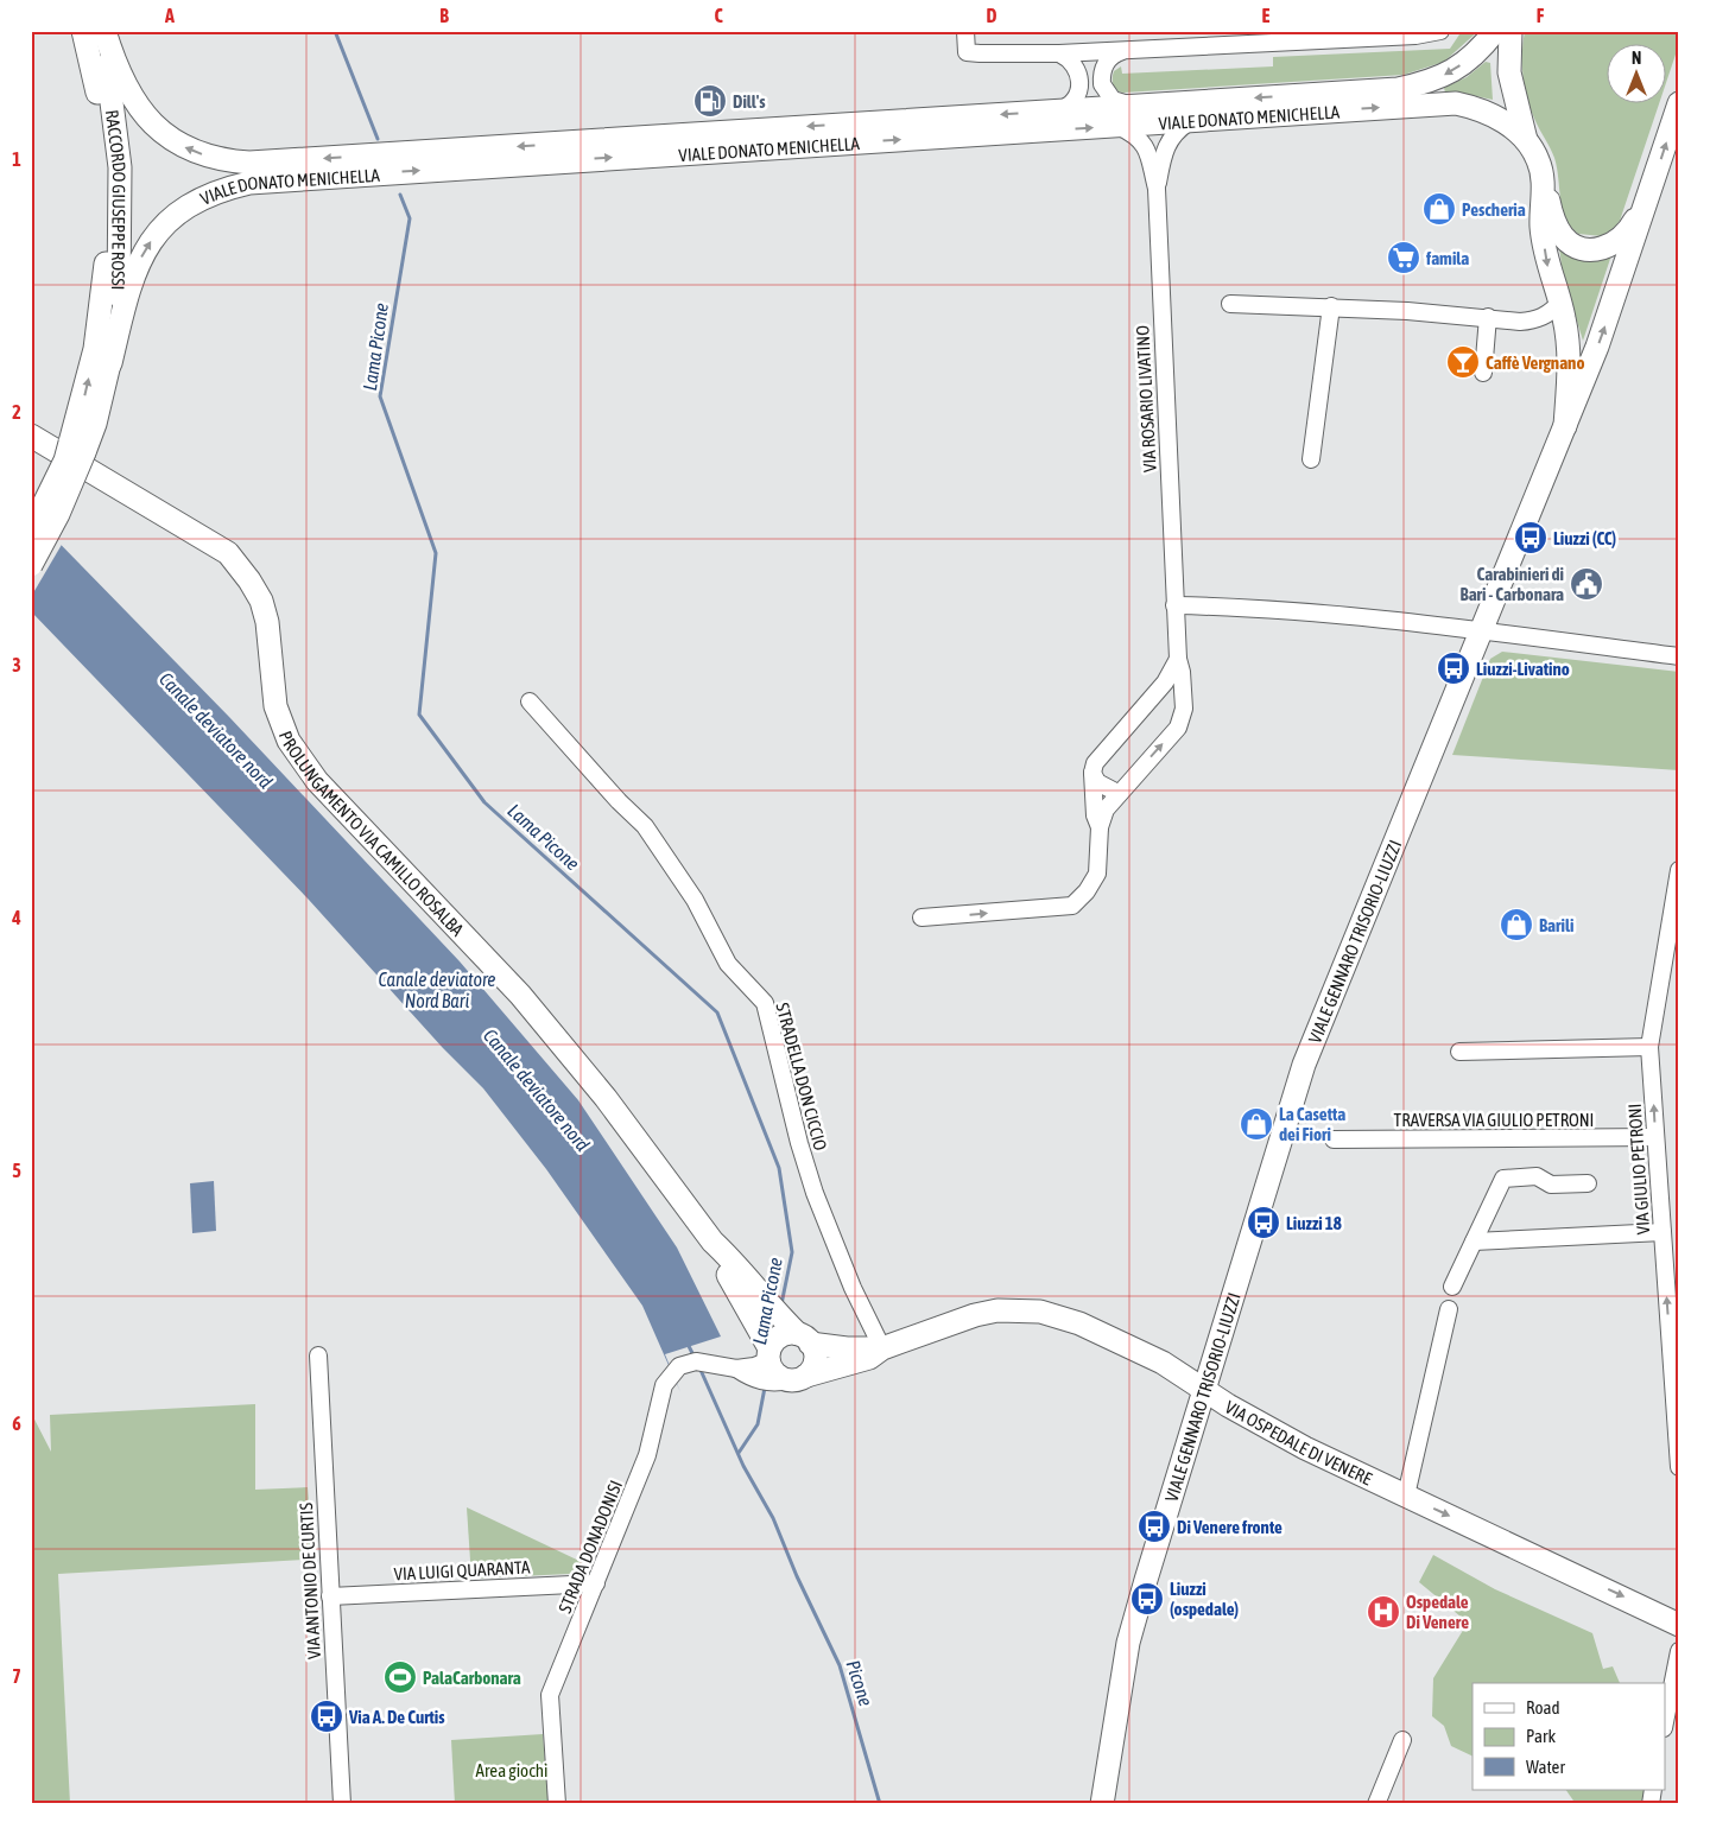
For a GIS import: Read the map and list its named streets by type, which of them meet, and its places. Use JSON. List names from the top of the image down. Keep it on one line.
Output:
{"streets":{"main road":["VIALE DONATO MENICHELLA","RACCORDO GIUSEPPE ROSSI","PROLUNGAMENTO VIA CAMILLO ROSALBA","VIALE GENNARO TRISORIO-LIUZZI","VIA OSPEDALE DI VENERE"],"street":["VIA ROSARIO LIVATINO","STRADELLA DON CICCIO","TRAVERSA VIA GIULIO PETRONI","VIA GIULIO PETRONI","STRADA DONADONISI","VIA LUIGI QUARANTA","VIA ANTONIO DE CURTIS"]},"crossings":[["VIALE DONATO MENICHELLA","RACCORDO GIUSEPPE ROSSI"],["VIALE DONATO MENICHELLA","VIALE GENNARO TRISORIO-LIUZZI"],["RACCORDO GIUSEPPE ROSSI","PROLUNGAMENTO VIA CAMILLO ROSALBA"],["PROLUNGAMENTO VIA CAMILLO ROSALBA","VIA OSPEDALE DI VENERE"],["PROLUNGAMENTO VIA CAMILLO ROSALBA","STRADA DONADONISI"],["VIALE GENNARO TRISORIO-LIUZZI","VIA OSPEDALE DI VENERE"],["STRADELLA DON CICCIO","VIA OSPEDALE DI VENERE"],["TRAVERSA VIA GIULIO PETRONI","VIA GIULIO PETRONI"],["VIA OSPEDALE DI VENERE","STRADA DONADONISI"],["STRADA DONADONISI","VIA LUIGI QUARANTA"],["VIA LUIGI QUARANTA","VIA ANTONIO DE CURTIS"]],"one_way":["VIA GIULIO PETRONI"],"water":["Lama Picone","Canale deviatore nord","Canale deviatore Nord Bari","Picone"],"parks":["Area giochi"],"places":{"fuel station":["Dill's"],"shop":["Pescheria","Barili","La Casetta dei Fiori"],"supermarket":["famila"],"bar":["Caffè Vergnano"],"bus stop":["Liuzzi (CC)","Liuzzi-Livatino","Liuzzi 18","Di Venere fronte","Liuzzi (ospedale)","Via A. De Curtis"],"public building":["Carabinieri di Bari - Carbonara"],"hospital":["Ospedale Di Venere"],"sports":["PalaCarbonara"]},"legend":["Road","Park","Water"],"north":"top","grid":{"columns":["A","B","C","D","E","F"],"rows":["1","2","3","4","5","6","7"]}}
